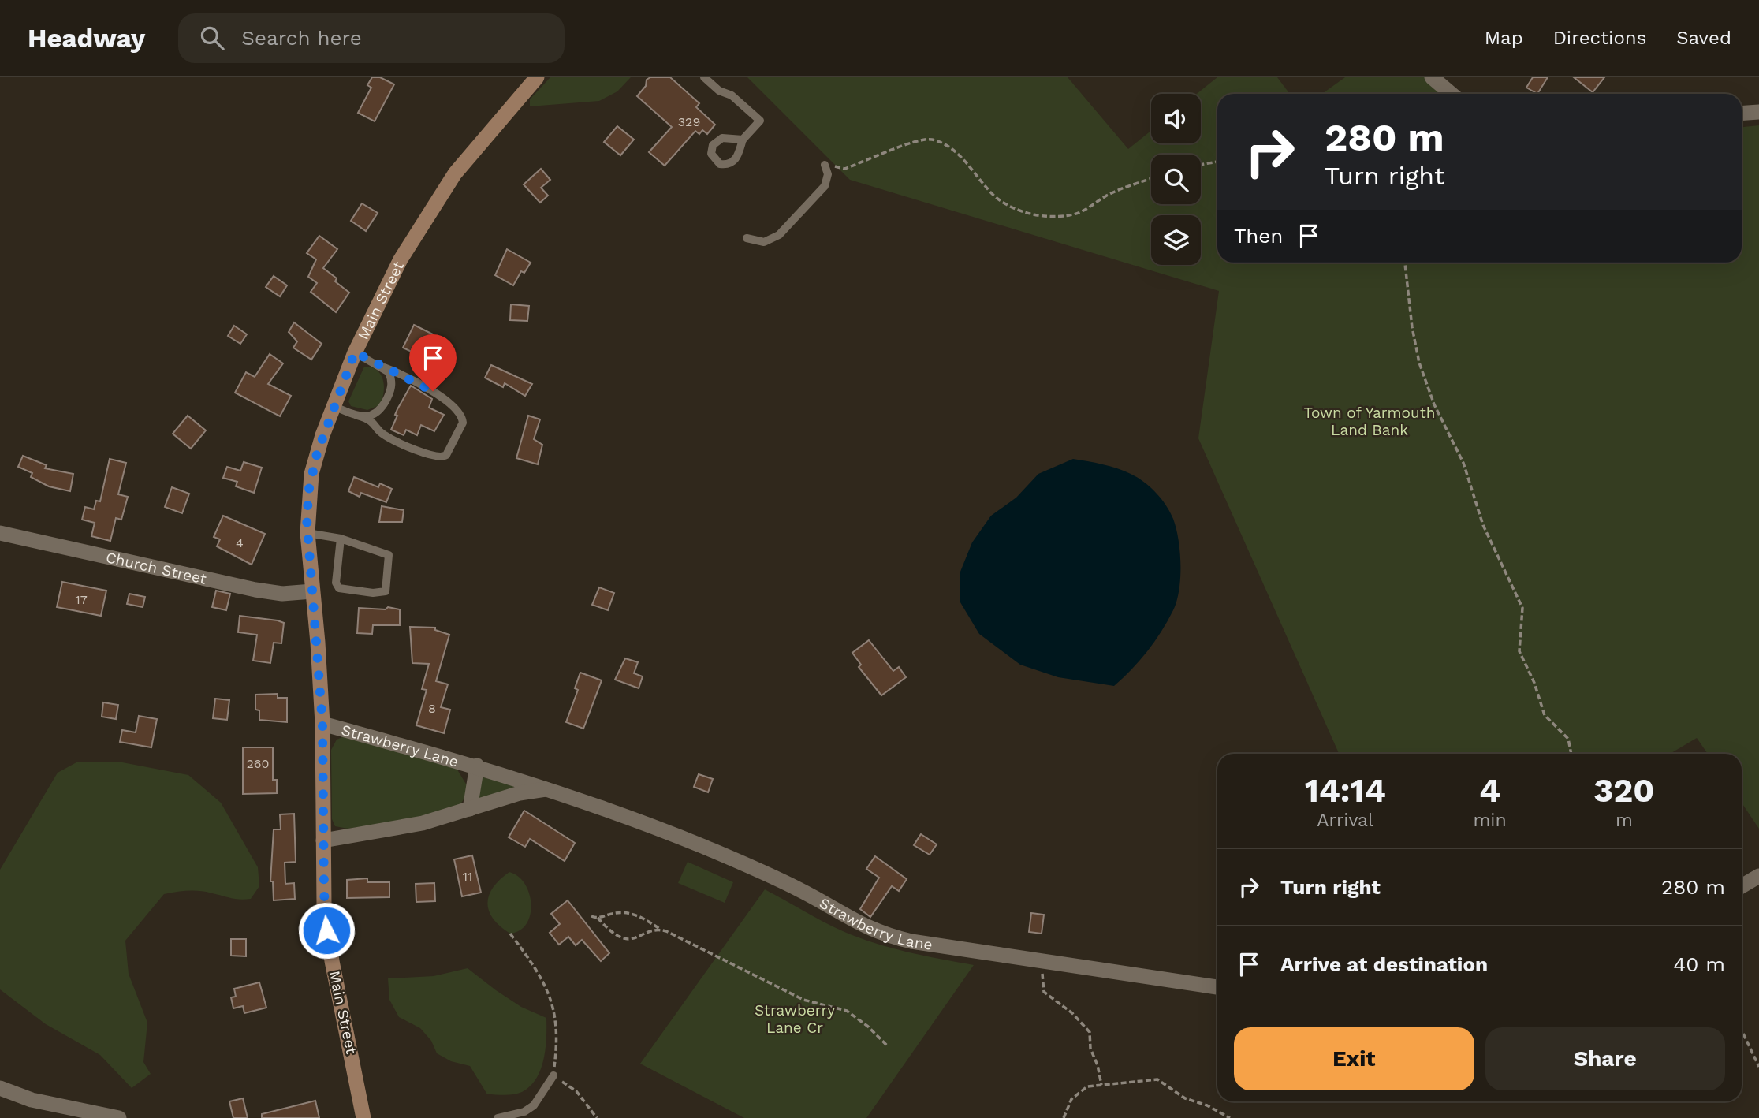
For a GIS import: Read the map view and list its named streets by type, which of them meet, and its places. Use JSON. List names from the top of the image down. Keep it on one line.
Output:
{"streets":{"main road":["Main Street"],"street":["Church Street","Strawberry Lane"]},"crossings":[["Main Street","Church Street"],["Main Street","Strawberry Lane"]],"parks":["Town of Yarmouth Land Bank","Strawberry Lane Cr"],"house_numbers":["329","4","17","8","260","11"],"page":{"header":"Headway","search":"Search here","nav":["Map","Directions","Saved"],"turn":["280 m","Turn right"],"then":"Then","eta":["14:14","Arrival","4","min","320","m"],"list":[{"name":"Turn right","value":"280 m"},{"name":"Arrive at destination","value":"40 m"}],"buttons":["Exit","Share"]}}
